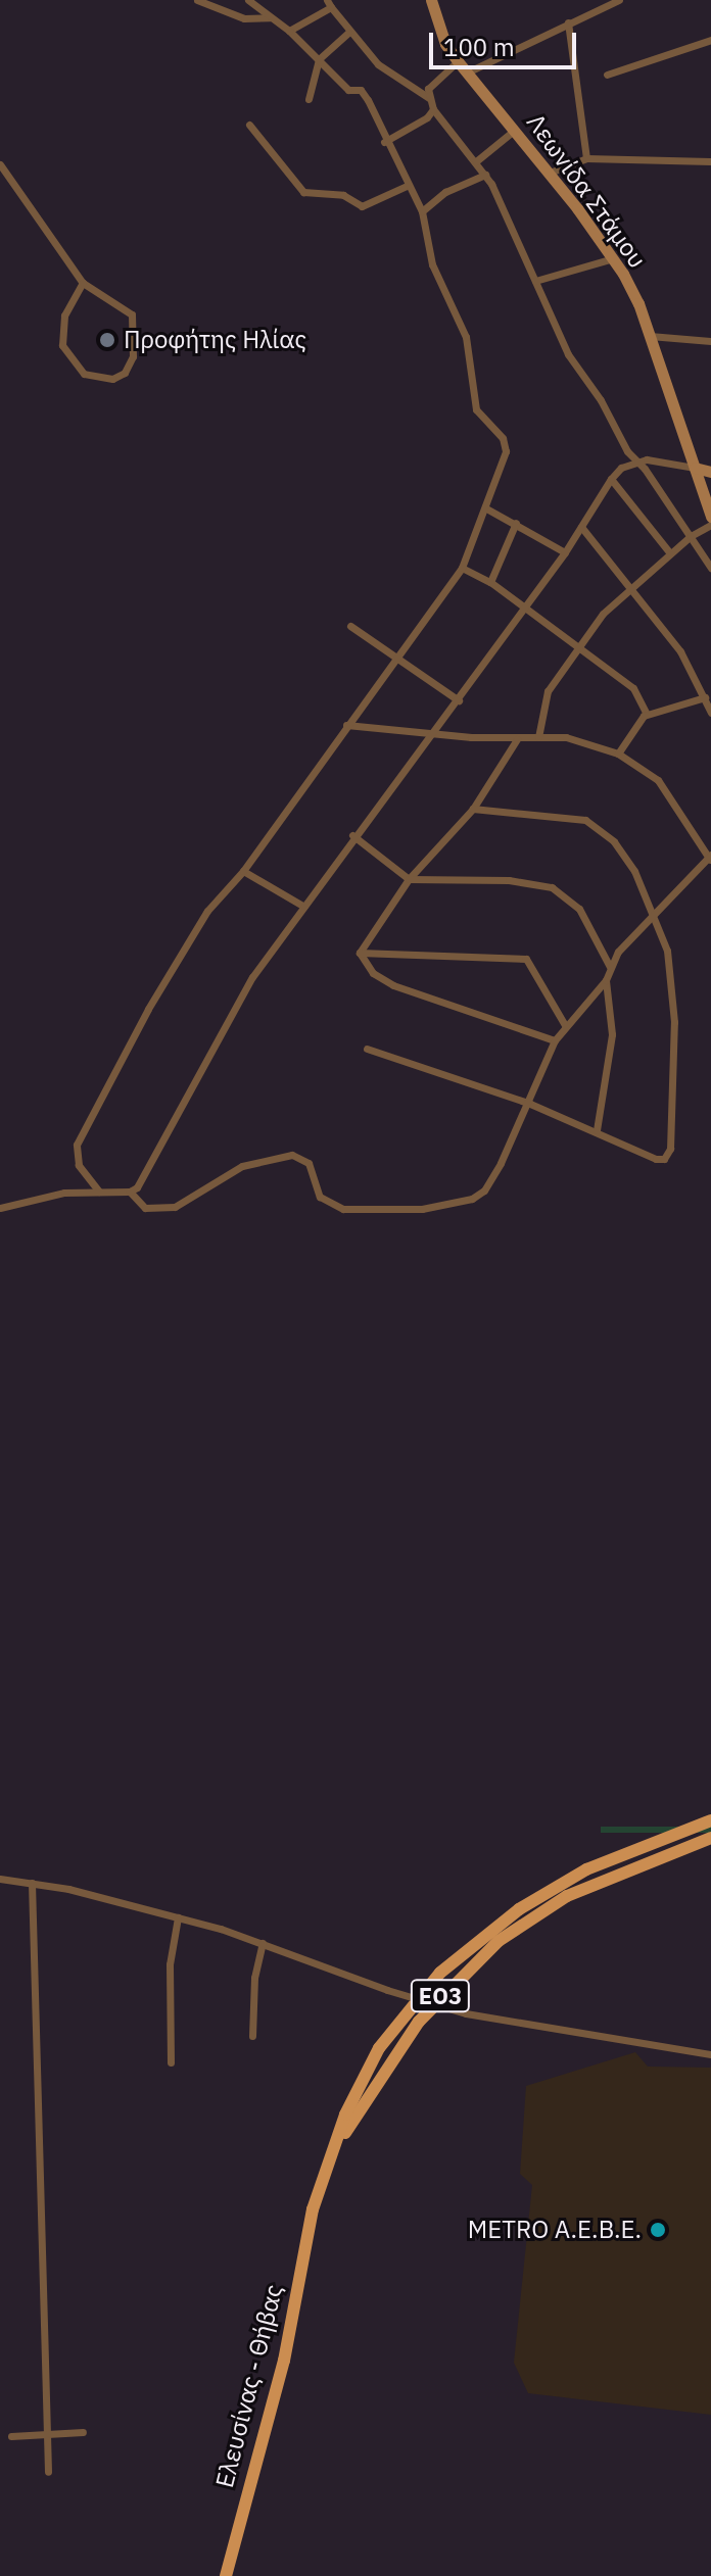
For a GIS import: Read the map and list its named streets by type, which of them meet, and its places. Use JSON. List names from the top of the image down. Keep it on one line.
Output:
{"streets":{"main road":["Λεωνίδα Στάμου","ΕΟ3","Ελευσίνας - Θήβας"]},"places":["Προφήτης Ηλίας","METRO Α.Ε.Β.Ε."],"scale_bar":"100 m"}
